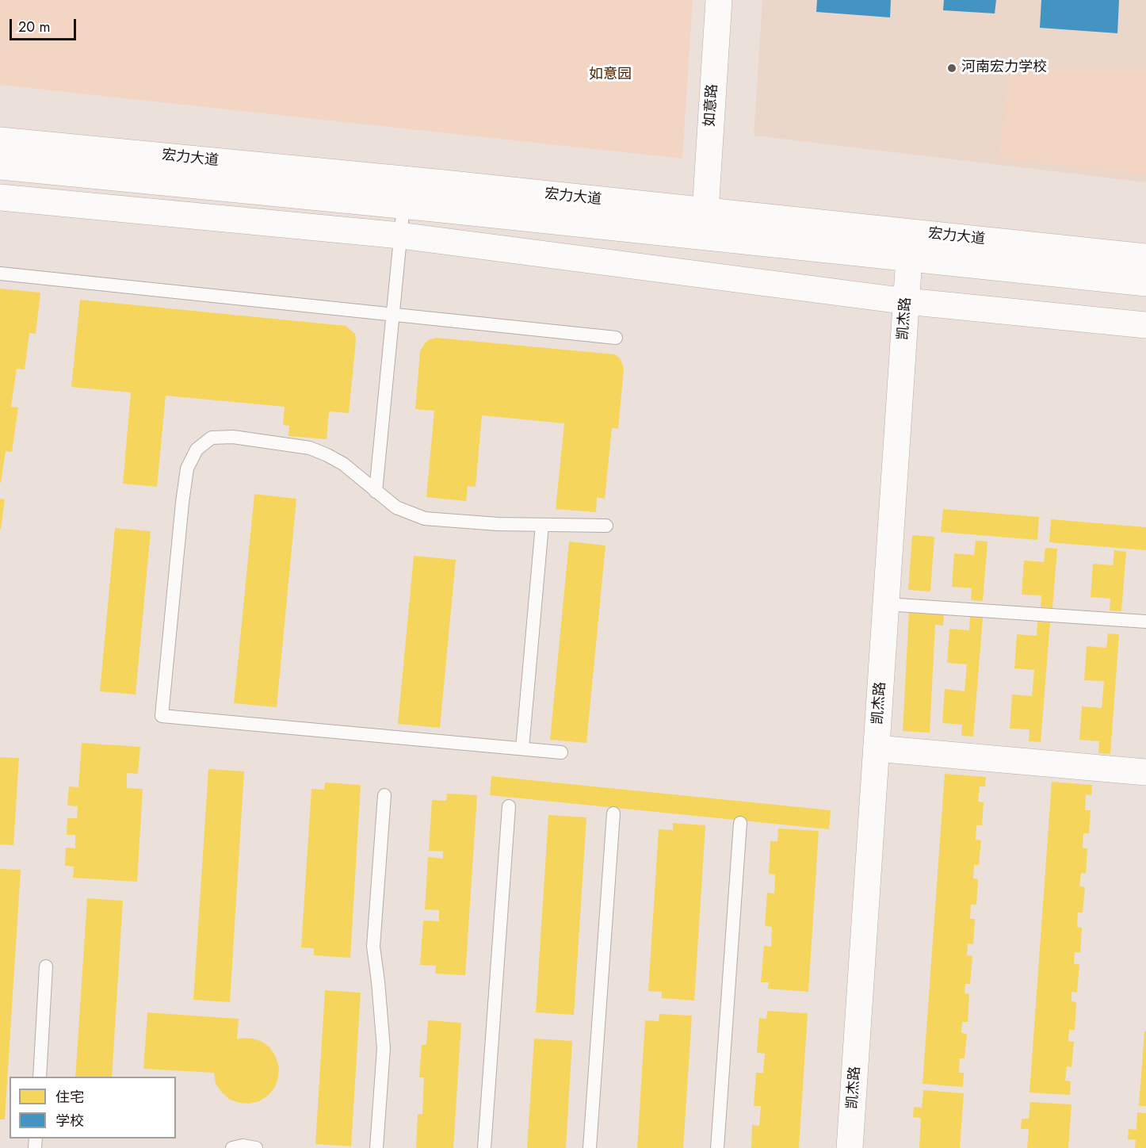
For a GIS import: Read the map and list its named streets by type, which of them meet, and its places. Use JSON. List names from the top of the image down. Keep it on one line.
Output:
{"streets":{"street":["如意路","宏力大道","凯杰路"]},"crossings":[["如意路","宏力大道"],["宏力大道","凯杰路"]],"parks":["如意园"],"places":["河南宏力学校"],"legend":["住宅","学校"],"scale_bar":"20 m"}
